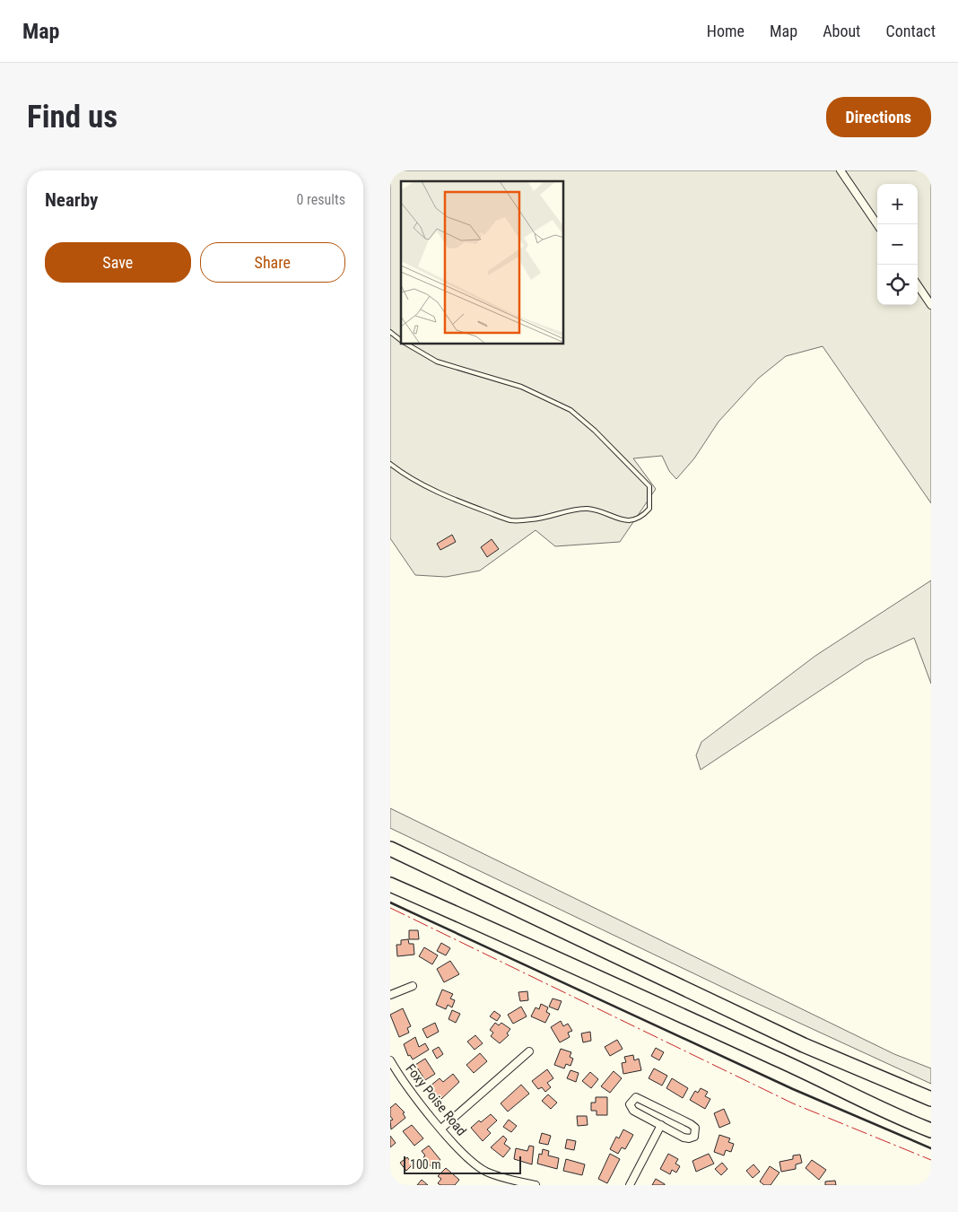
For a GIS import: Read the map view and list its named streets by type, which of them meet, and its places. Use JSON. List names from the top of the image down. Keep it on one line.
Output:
{"streets":{"street":["Foxy Poise Road"]},"scale_bar":"100 m","page":{"header":"Map","nav":["Home","Map","About","Contact"],"buttons":["Directions",["Save","Share"]],"title":"Find us","heading":["Nearby","0 results"],"map_buttons":["+","−"],"scale":"100 m"}}
